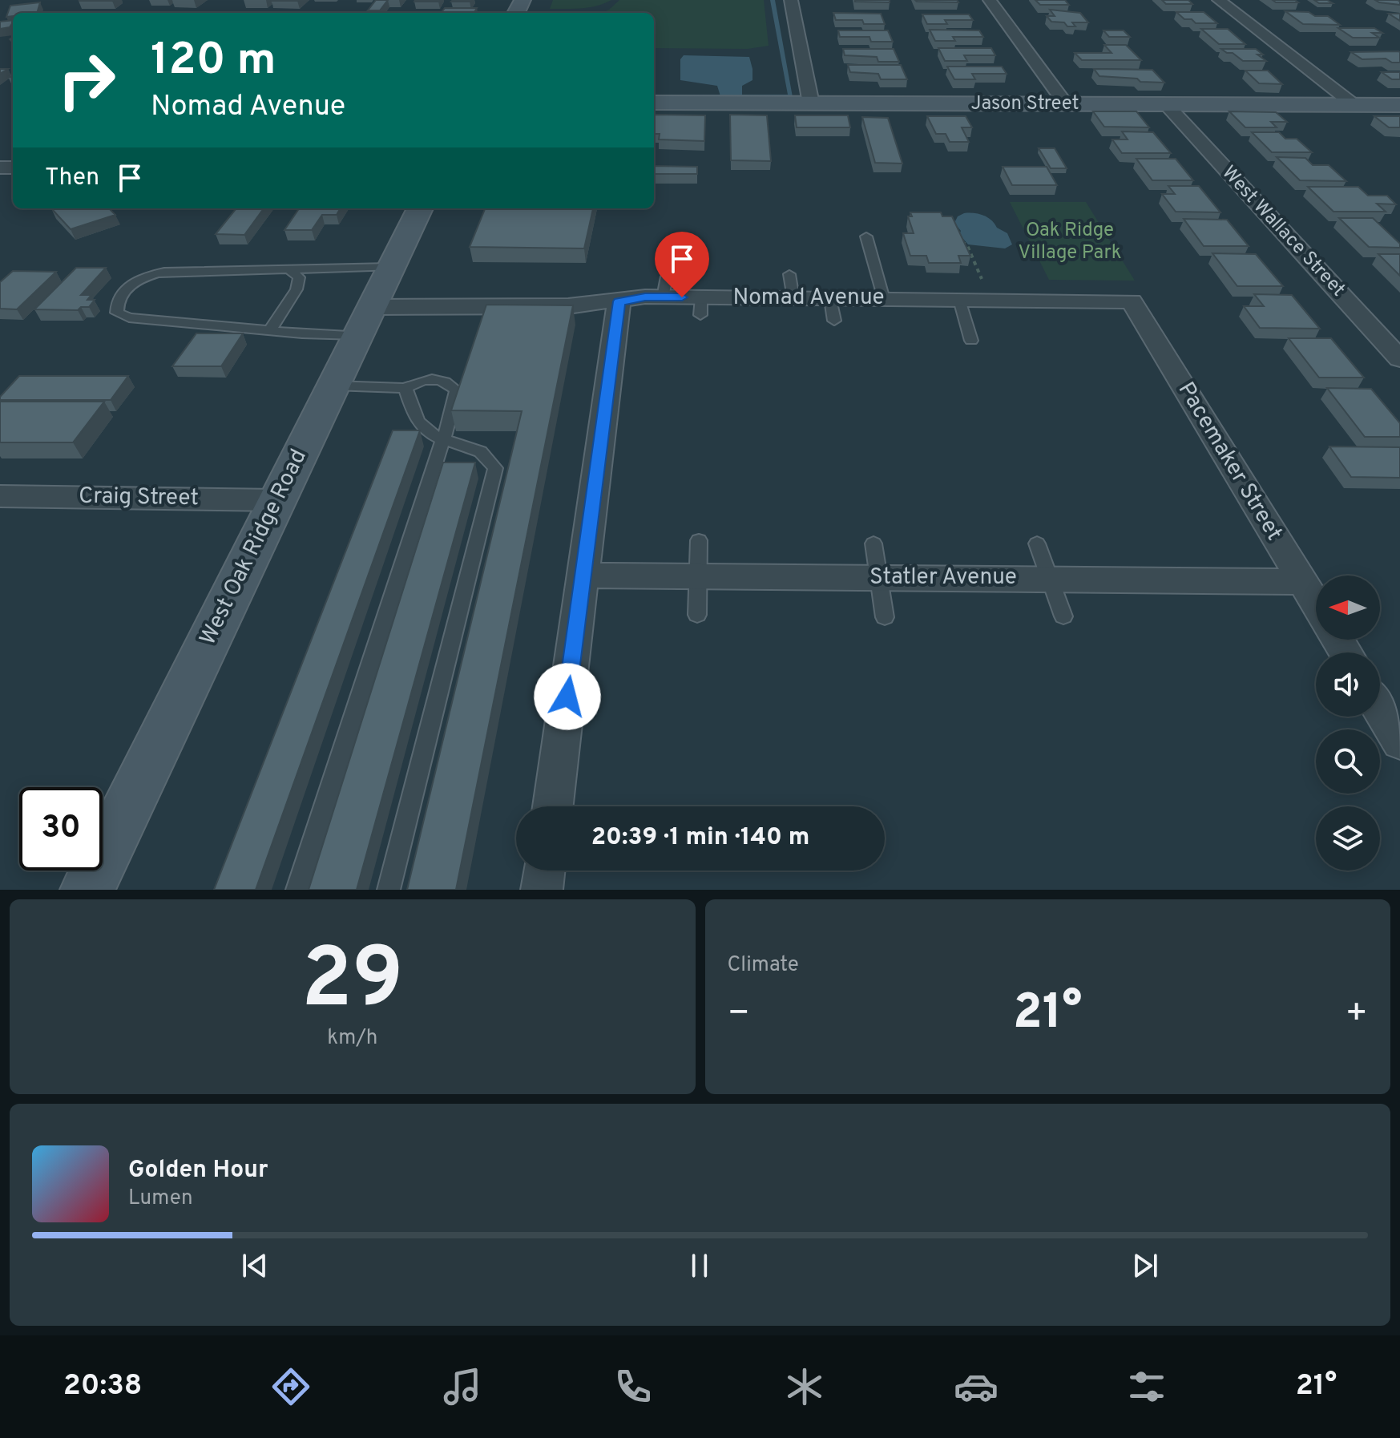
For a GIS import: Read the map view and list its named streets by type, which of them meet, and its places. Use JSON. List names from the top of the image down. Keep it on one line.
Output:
{"streets":{"street":["Jason Street","West Wallace Street","Nomad Avenue","Pacemaker Street","Craig Street","West Oak Ridge Road","Statler Avenue"]},"crossings":[["Jason Street","West Wallace Street"],["Nomad Avenue","Pacemaker Street"],["Nomad Avenue","West Oak Ridge Road"],["Pacemaker Street","Statler Avenue"],["Craig Street","West Oak Ridge Road"]],"parks":["Oak Ridge Village Park"],"north":"left","page":{"turn":["120 m","Nomad Avenue"],"then":"Then","limit":"30","trip":"20:39 · 1 min · 140 m","tile":[["29","km/h"],"Climate"],"heat":["−","21°","+"],"song":["Golden Hour","Lumen"],"tabs":["20:38","21°"]}}
